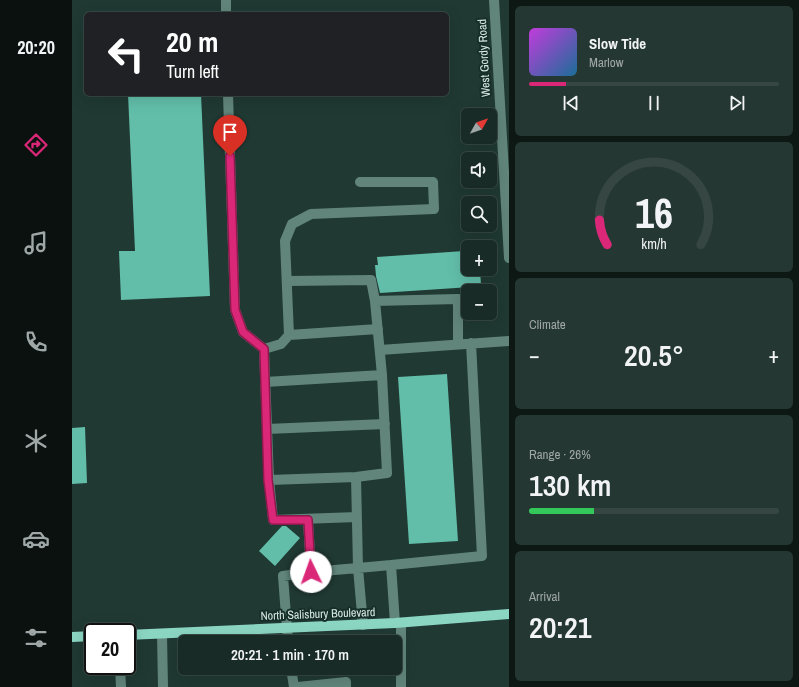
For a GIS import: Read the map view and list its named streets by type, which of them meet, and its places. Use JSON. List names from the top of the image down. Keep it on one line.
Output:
{"streets":{"main road":["North Salisbury Boulevard"],"street":["West Gordy Road"]},"north":"top right","page":{"tabs":"20:20","turn":["20 m","Turn left"],"song":["Slow Tide","Marlow"],"map_buttons":["+","−"],"tile":["Climate",["Range · 26%","130 km"],["Arrival","20:21"]],"heat":["−","20.5°","+"],"limit":"20","trip":"20:21 · 1 min · 170 m","gauge":["16","km/h"]}}
